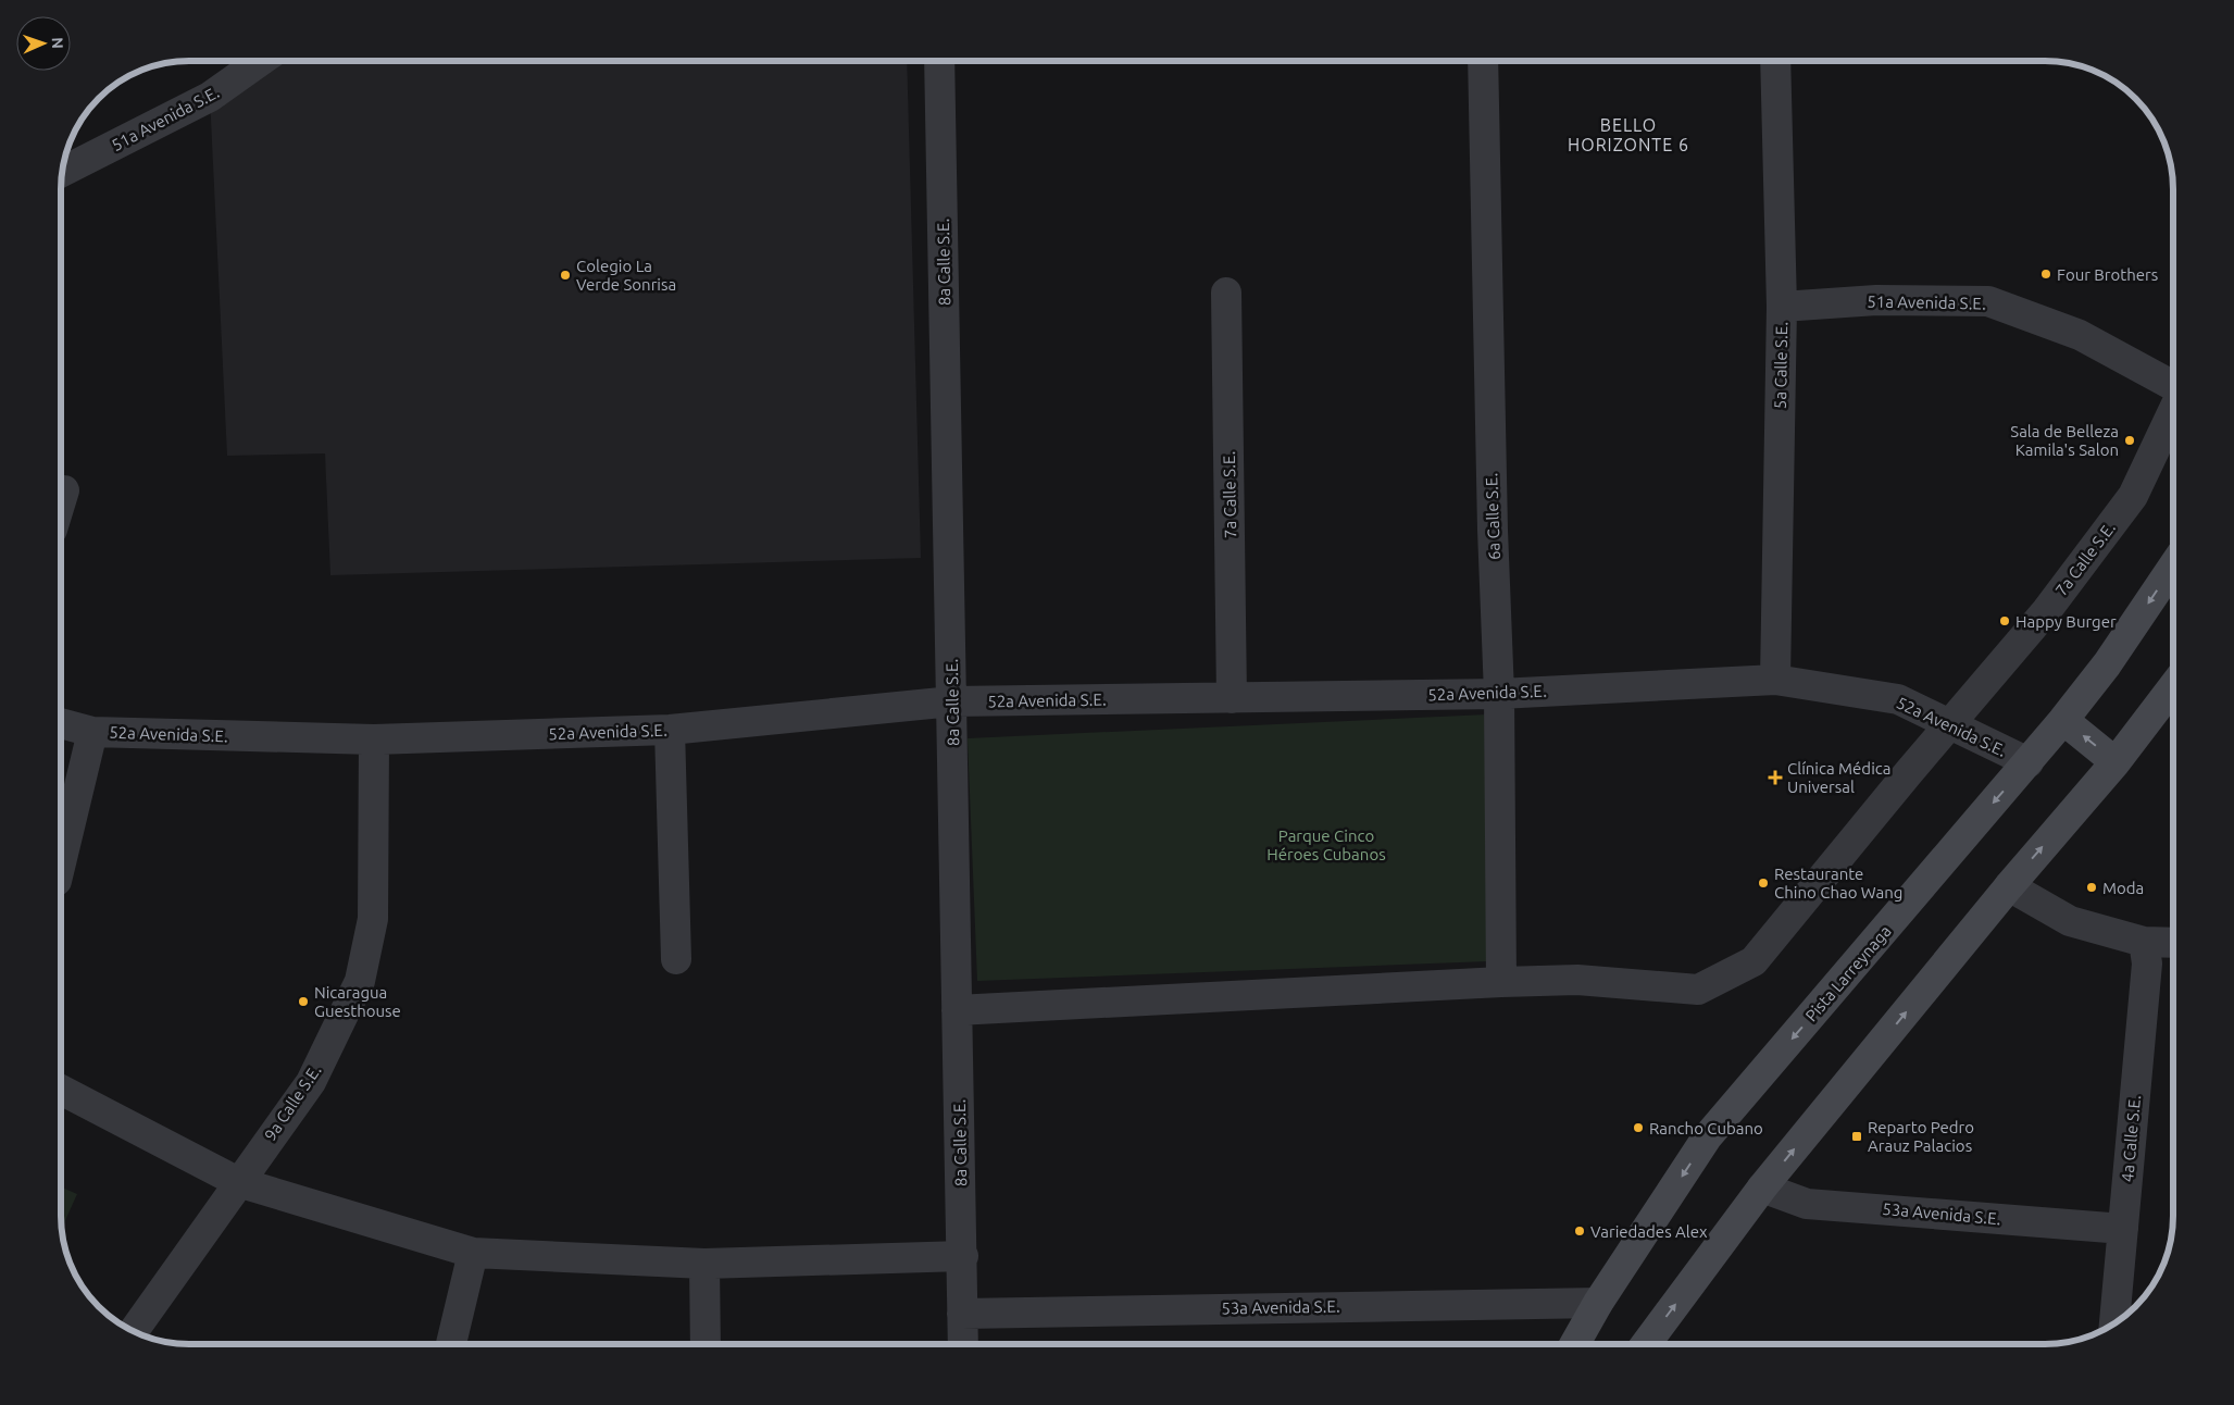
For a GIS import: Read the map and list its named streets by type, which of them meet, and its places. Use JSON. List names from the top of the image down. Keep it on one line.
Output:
{"streets":{"main road":["Pista Larreynaga"],"street":["51a Avenida S.E.","8a Calle S.E.","5a Calle S.E.","7a Calle S.E.","6a Calle S.E.","52a Avenida S.E.","9a Calle S.E.","4a Calle S.E.","53a Avenida S.E."]},"crossings":[["51a Avenida S.E.","5a Calle S.E."],["8a Calle S.E.","52a Avenida S.E."],["8a Calle S.E.","53a Avenida S.E."],["5a Calle S.E.","52a Avenida S.E."],["7a Calle S.E.","6a Calle S.E."],["7a Calle S.E.","52a Avenida S.E."],["6a Calle S.E.","52a Avenida S.E."],["52a Avenida S.E.","Pista Larreynaga"],["52a Avenida S.E.","9a Calle S.E."],["Pista Larreynaga","53a Avenida S.E."],["4a Calle S.E.","53a Avenida S.E."]],"districts":["BELLO HORIZONTE 6"],"parks":["Parque Cinco Héroes Cubanos"],"places":{"other":["Four Brothers","Colegio La Verde Sonrisa","Sala de Belleza Kamila's Salon","Happy Burger","Restaurante Chino Chao Wang","Moda","Nicaragua Guesthouse","Rancho Cubano","Variedades Alex"],"health":["Clínica Médica Universal"],"transit":["Reparto Pedro Arauz Palacios"]},"north":"right"}
